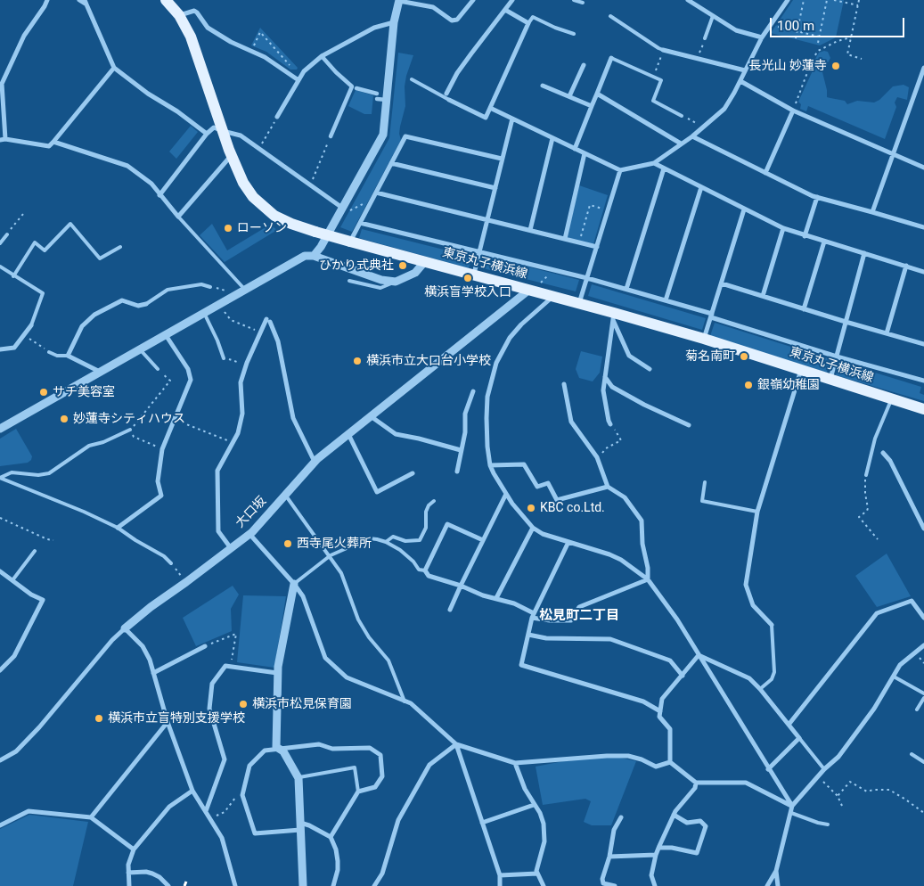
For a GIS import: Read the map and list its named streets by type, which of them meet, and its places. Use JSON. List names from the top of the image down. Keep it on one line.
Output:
{"streets":{"main road":["東京丸子横浜線"],"street":["大口坂"]},"crossings":[["東京丸子横浜線","大口坂"]],"districts":["松見町二丁目"],"places":["長光山 妙蓮寺","ローソン","ひかり式典社","横浜盲学校入口","菊名南町","横浜市立大口台小学校","銀嶺幼稚園","サチ美容室","妙蓮寺シティハウス","KBC co.Ltd.","西寺尾火葬所","横浜市松見保育園","横浜市立盲特別支援学校"],"scale_bar":"100 m"}
